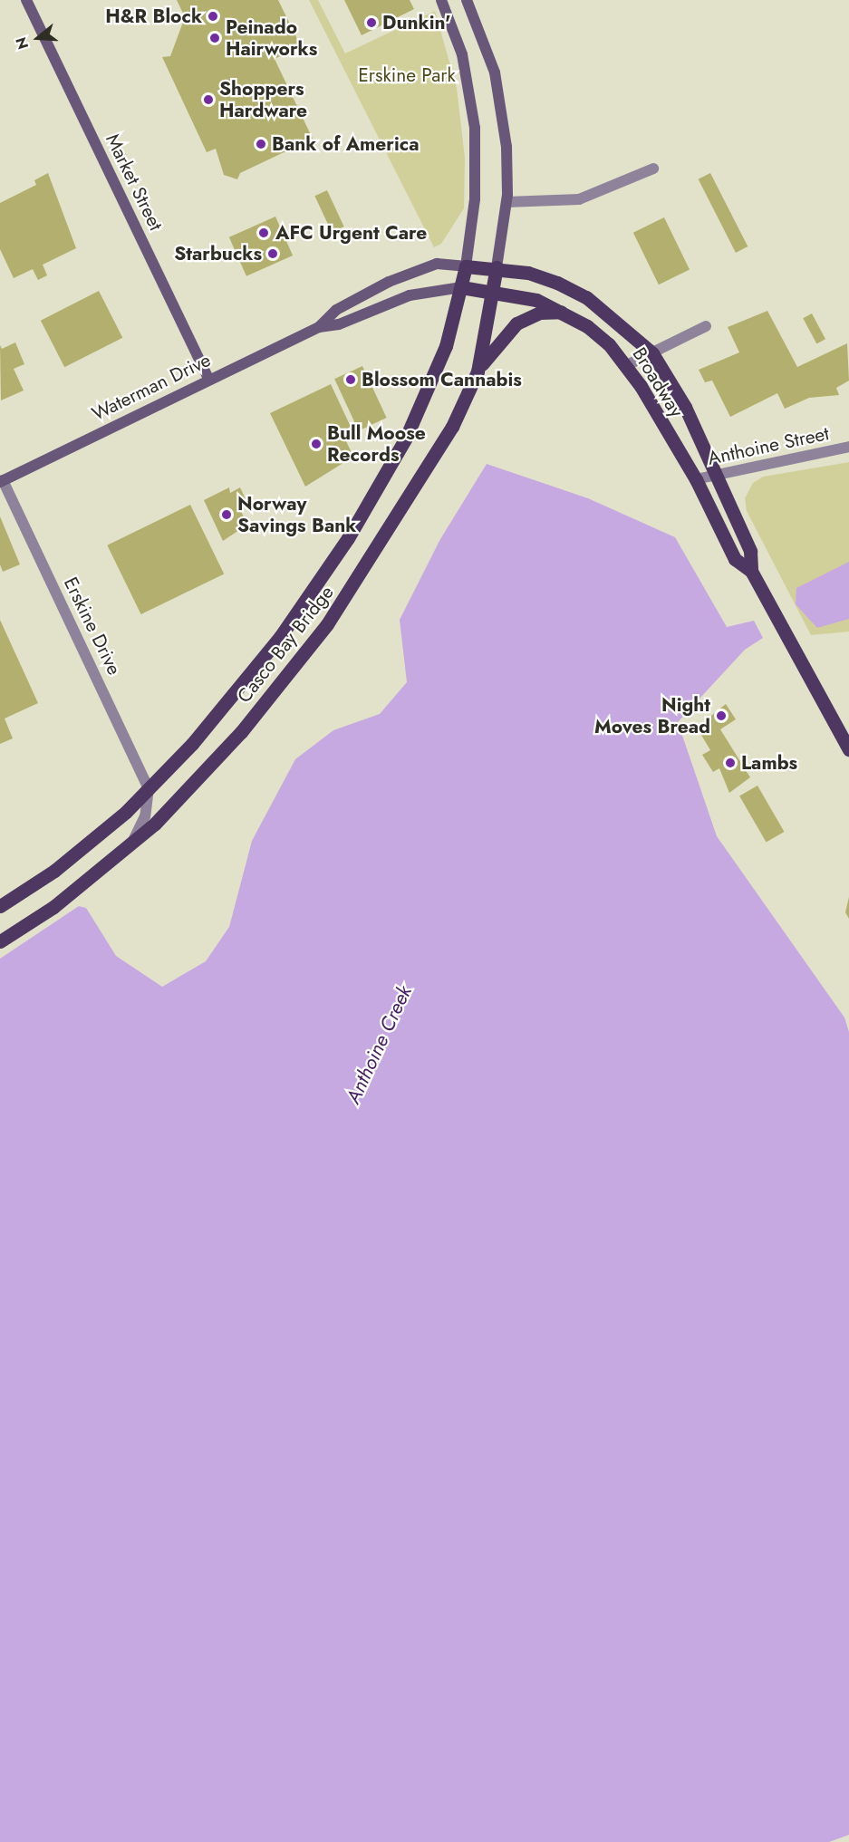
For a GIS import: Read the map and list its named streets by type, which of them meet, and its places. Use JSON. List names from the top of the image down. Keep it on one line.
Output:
{"streets":{"main road":["Broadway","Waterman Drive","Casco Bay Bridge"],"street":["Market Street","Anthoine Street","Erskine Drive"]},"crossings":[["Market Street","Waterman Drive"],["Broadway","Waterman Drive"],["Broadway","Anthoine Street"],["Broadway","Casco Bay Bridge"],["Waterman Drive","Erskine Drive"],["Waterman Drive","Casco Bay Bridge"],["Erskine Drive","Casco Bay Bridge"]],"water":["Anthoine Creek"],"parks":["Erskine Park"],"places":["H&R Block","Dunkin'","Peinado Hairworks","Shoppers Hardware","Bank of America","AFC Urgent Care","Starbucks","Blossom Cannabis","Bull Moose Records","Norway Savings Bank","Night Moves Bread","Lambs"],"north":"left"}
